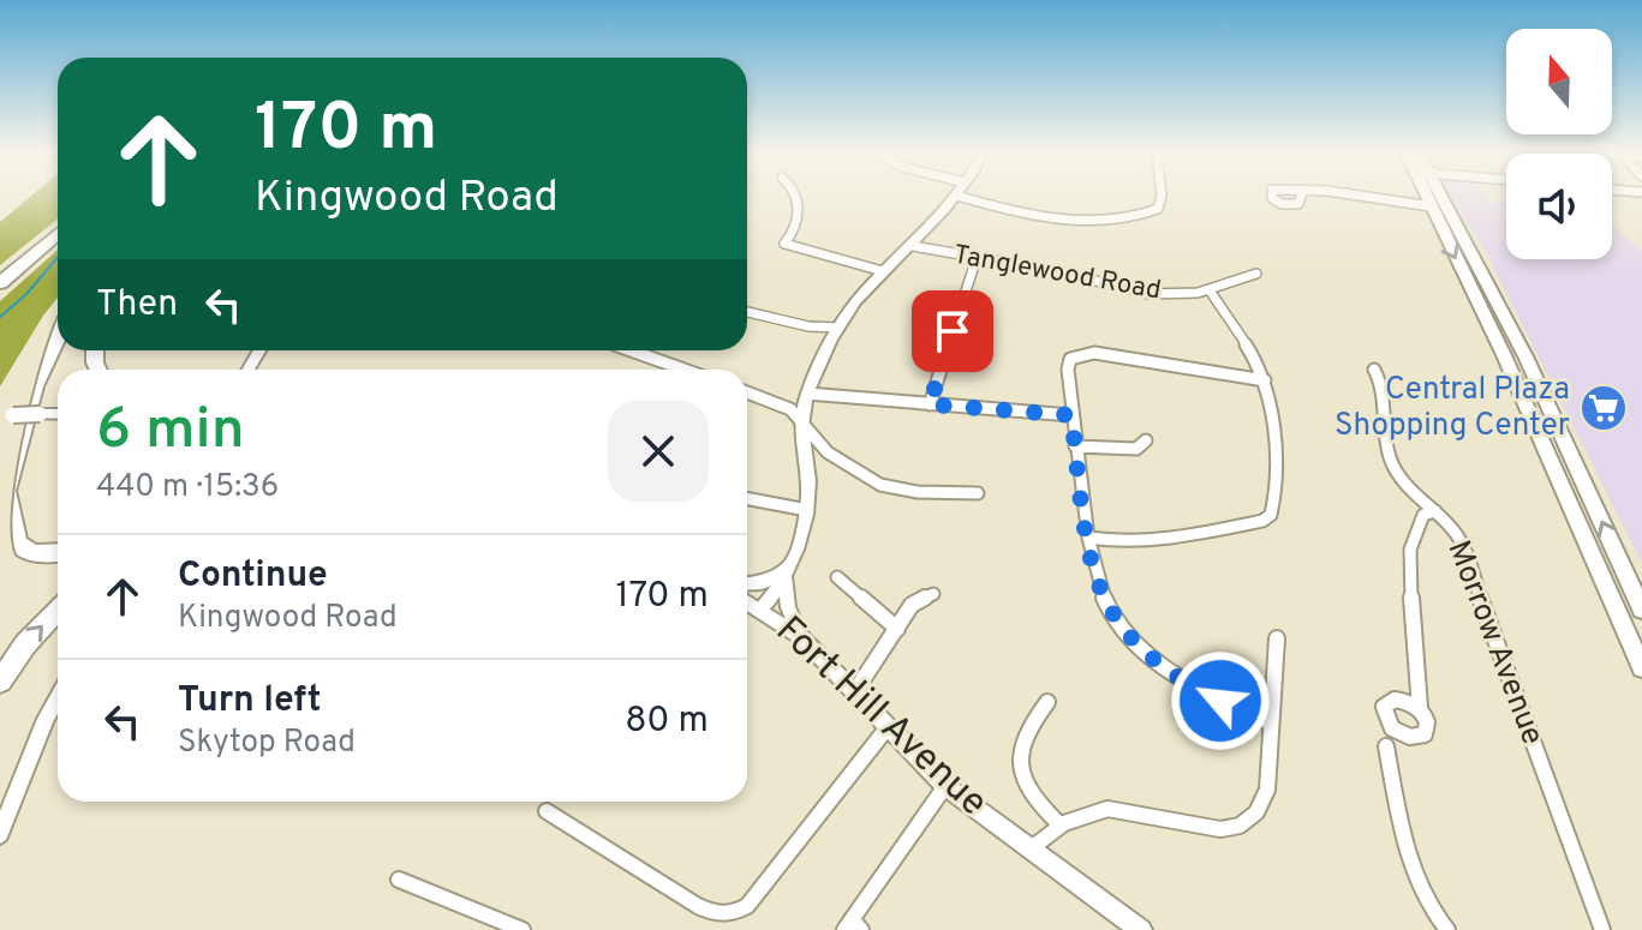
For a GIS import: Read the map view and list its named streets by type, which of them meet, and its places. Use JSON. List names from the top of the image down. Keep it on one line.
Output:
{"streets":{"main road":["Fort Hill Avenue"],"street":["Tanglewood Road","Morrow Avenue"]},"places":{"supermarket":["Central Plaza Shopping Center"]},"north":"top","page":{"turn":["170 m","Kingwood Road"],"then":"Then","heading":["6 min","440 m · 15:36"],"list":[{"name":"Continue","note":"Kingwood Road","value":"170 m"},{"name":"Turn left","note":"Skytop Road","value":"80 m"}]}}
